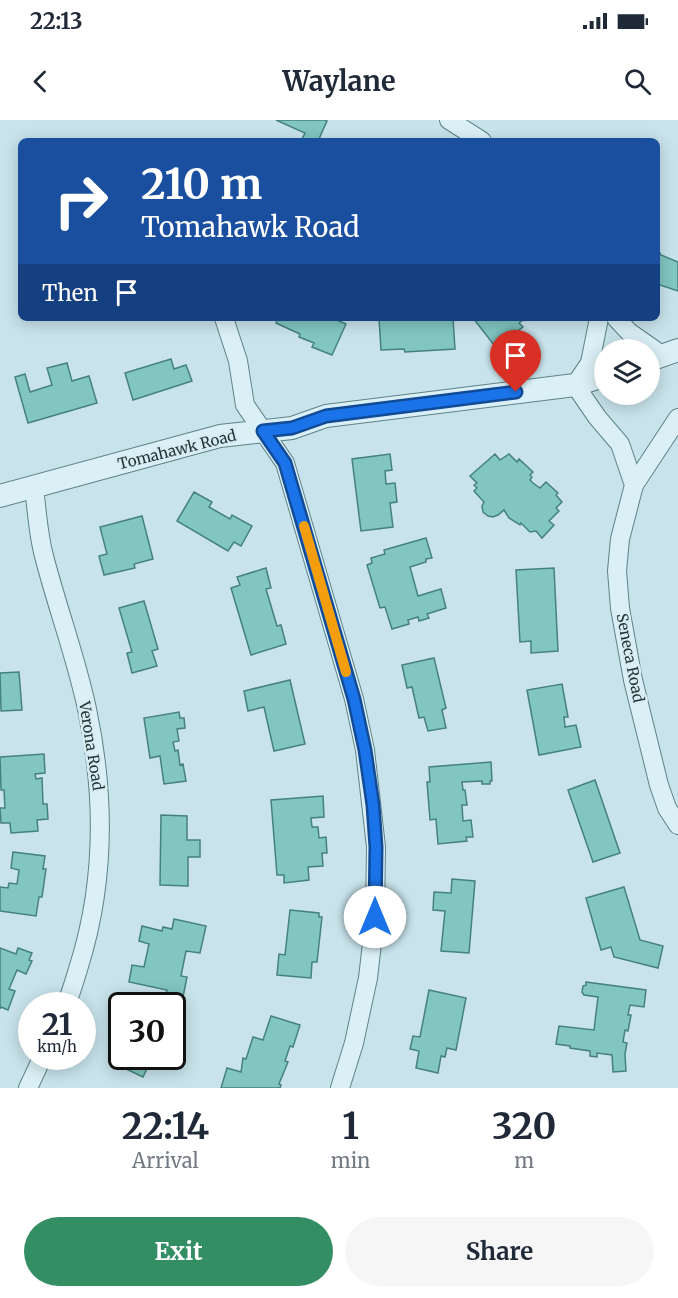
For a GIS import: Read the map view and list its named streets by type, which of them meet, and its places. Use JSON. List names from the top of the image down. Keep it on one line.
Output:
{"streets":{"street":["Tomahawk Road","Seneca Road","Verona Road"]},"crossings":[["Tomahawk Road","Verona Road"]],"page":{"status":"22:13","header":"Waylane","turn":["210 m","Tomahawk Road"],"then":"Then","speed":"21 km/h","limit":"30","eta":["22:14","Arrival","1","min","320","m"],"buttons":["Exit","Share"]}}
